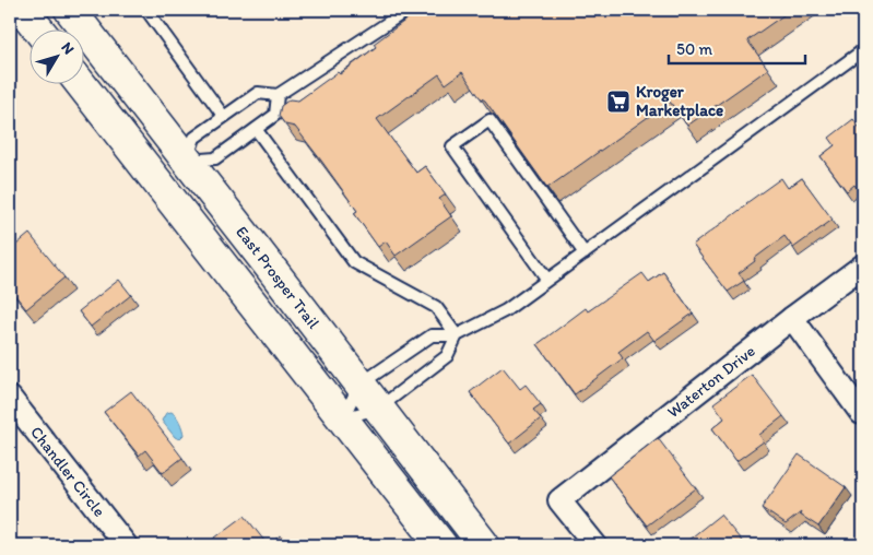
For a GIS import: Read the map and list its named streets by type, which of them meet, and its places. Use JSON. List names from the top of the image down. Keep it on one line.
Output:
{"streets":{"main road":["East Prosper Trail"],"street":["Waterton Drive","Chandler Circle"]},"places":{"supermarket":["Kroger Marketplace"]},"scale_bar":"50 m","north":"top right"}
